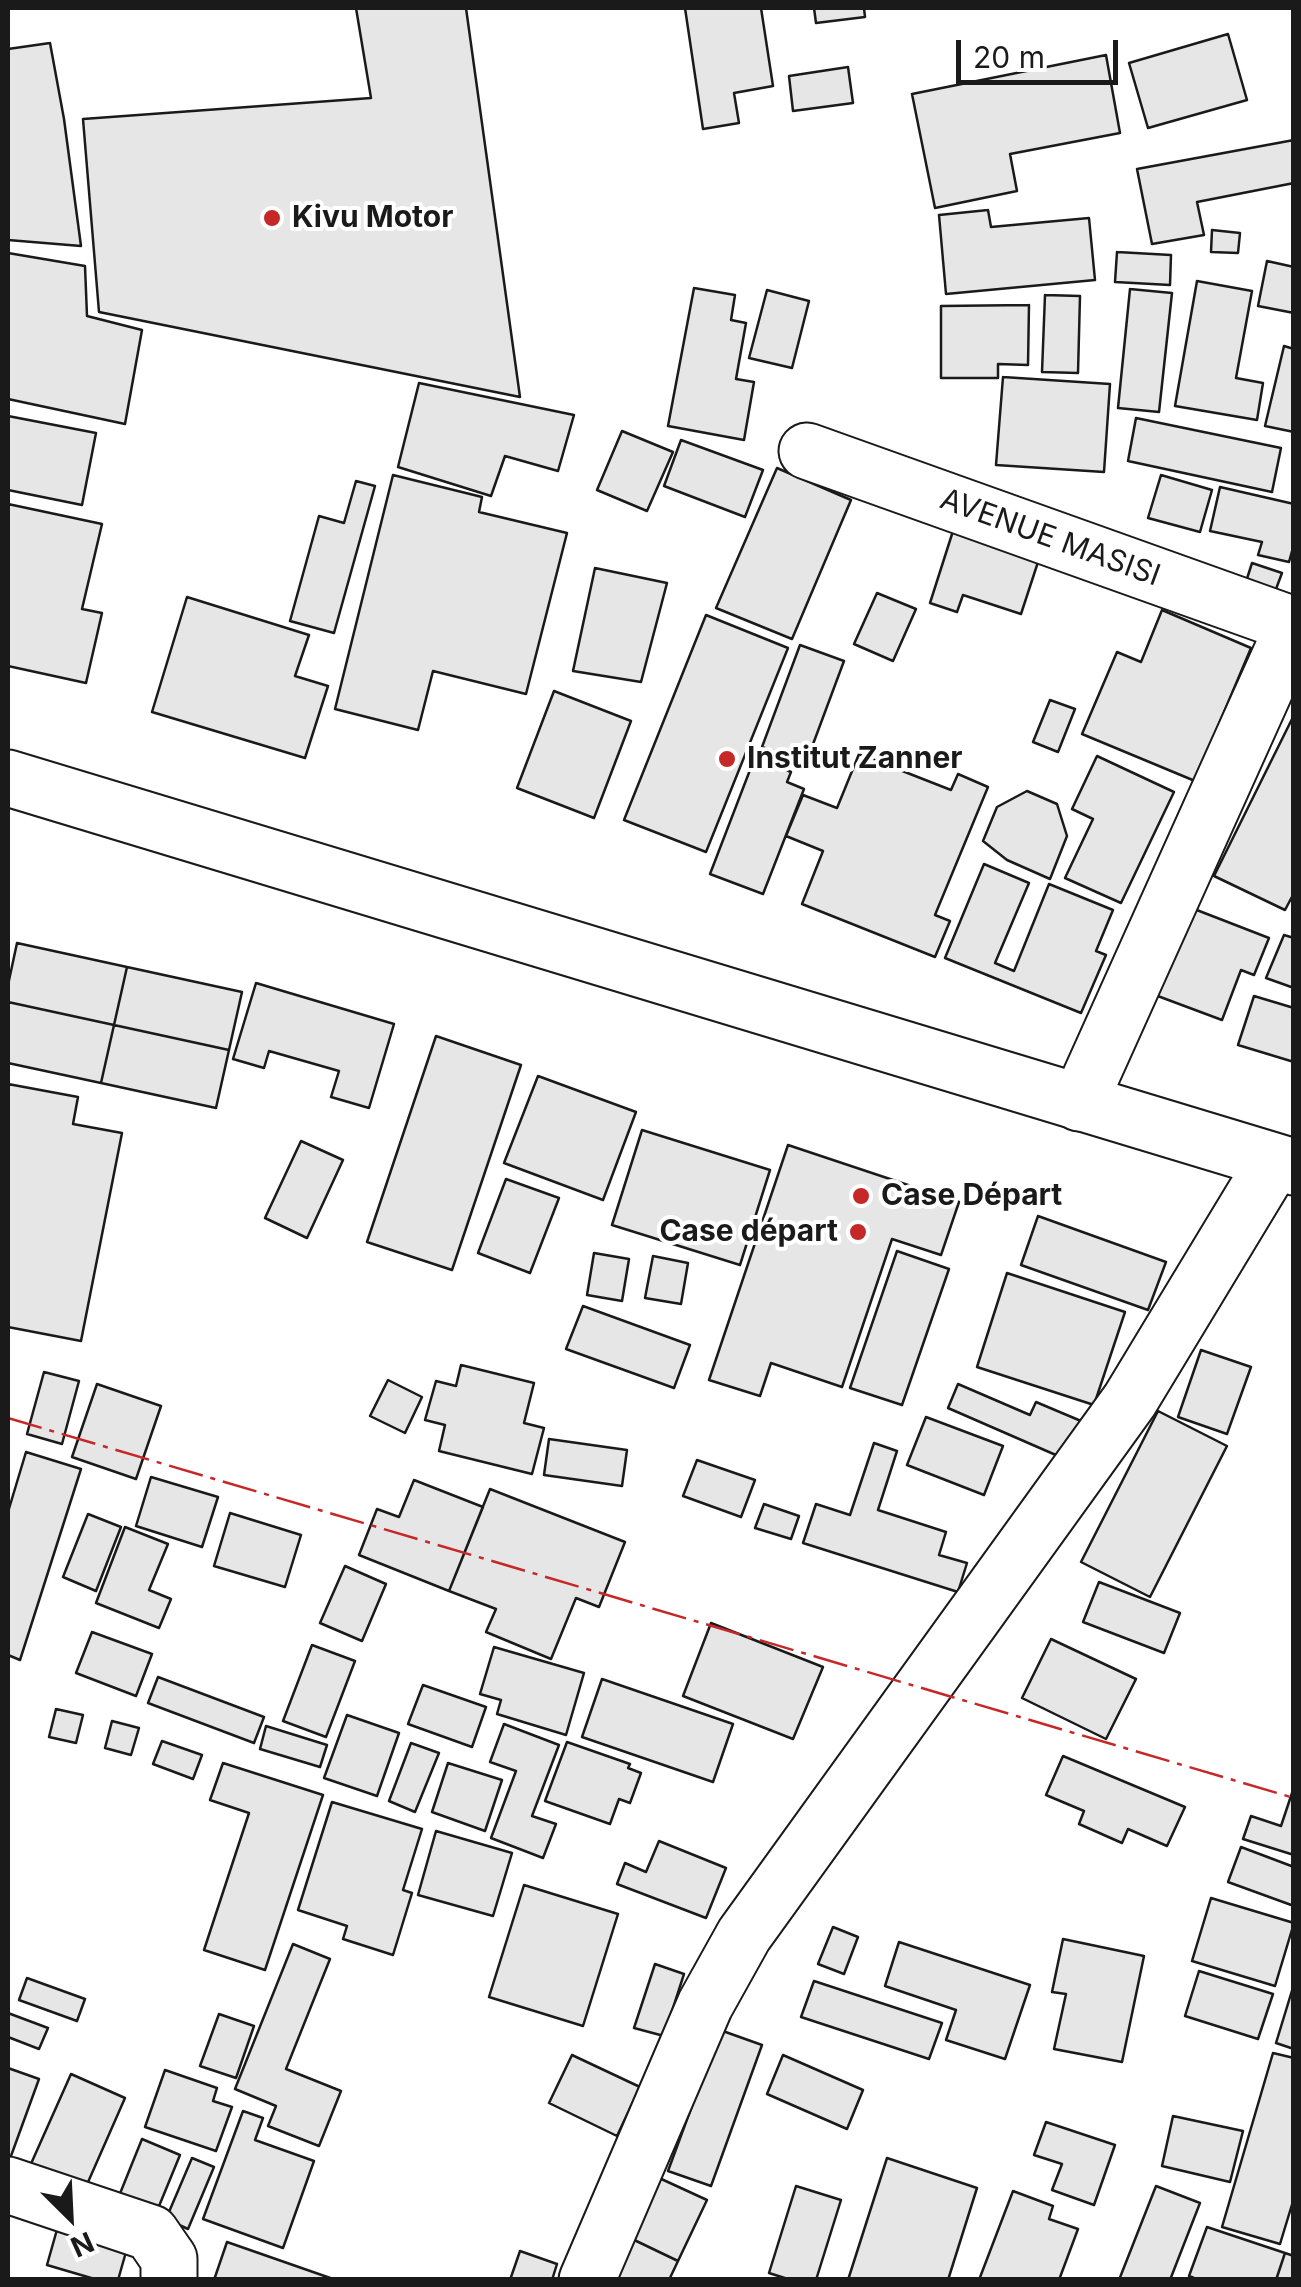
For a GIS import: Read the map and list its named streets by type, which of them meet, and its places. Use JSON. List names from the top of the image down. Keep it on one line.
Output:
{"streets":{"main road":["AVENUE MASISI"]},"places":["Kivu Motor","Institut Zanner","Case Départ","Case départ"],"scale_bar":"20 m","north":"bottom right"}
